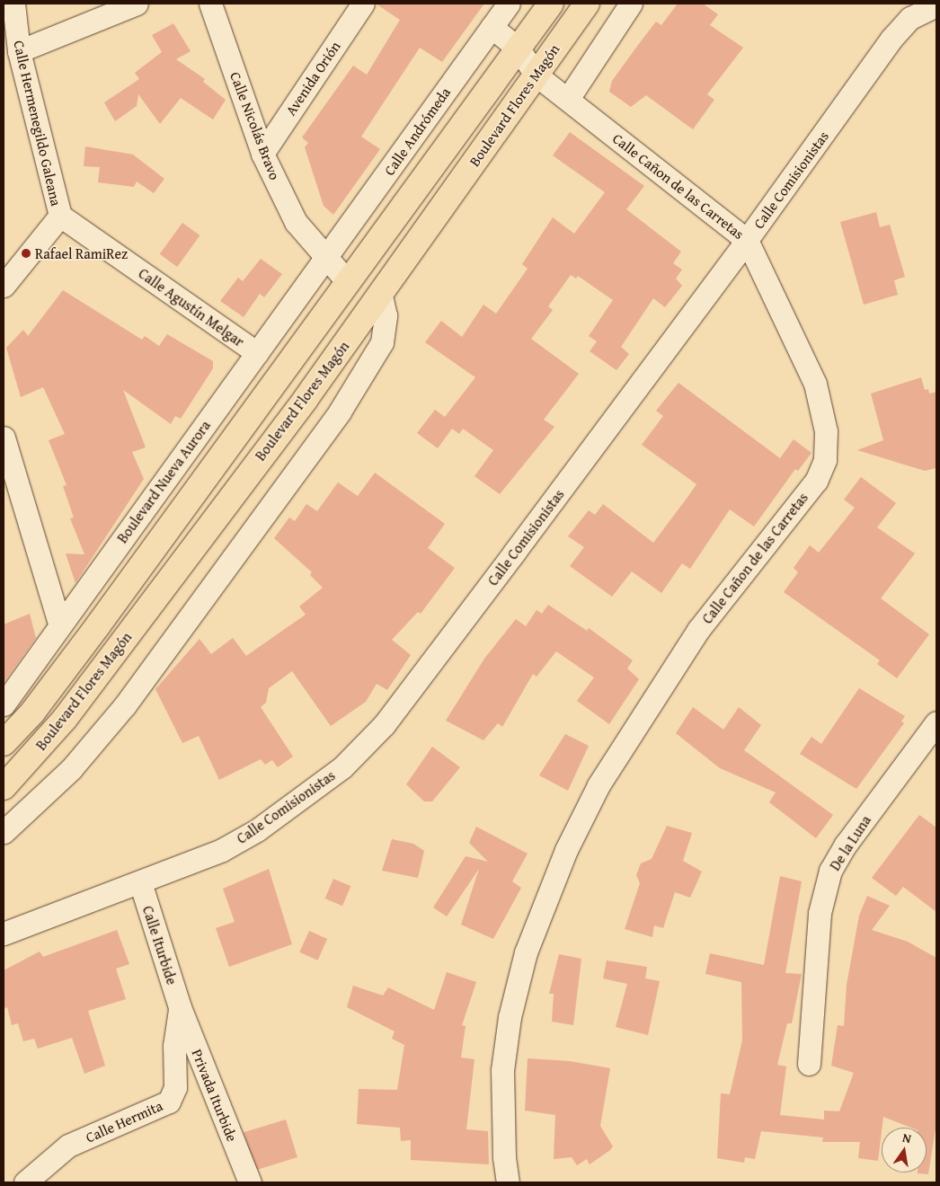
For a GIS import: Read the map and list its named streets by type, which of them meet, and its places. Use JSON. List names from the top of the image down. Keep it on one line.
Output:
{"streets":{"main road":["Boulevard Flores Magón"],"street":["Avenida Orión","Calle Hermenegildo Galeana","Calle Nicolás Bravo","Calle Andrómeda","Calle Comisionistas","Calle Cañon de las Carretas","Calle Agustín Melgar","Boulevard Nueva Aurora","De la Luna","Calle Iturbide","Privada Iturbide","Calle Hermita"]},"crossings":[["Avenida Orión","Calle Nicolás Bravo"],["Boulevard Flores Magón","Calle Nicolás Bravo"],["Boulevard Flores Magón","Calle Cañon de las Carretas"],["Calle Hermenegildo Galeana","Calle Agustín Melgar"],["Calle Nicolás Bravo","Calle Andrómeda"],["Calle Nicolás Bravo","Boulevard Nueva Aurora"],["Calle Andrómeda","Calle Cañon de las Carretas"],["Calle Andrómeda","Boulevard Nueva Aurora"],["Calle Comisionistas","Calle Cañon de las Carretas"],["Calle Comisionistas","Calle Iturbide"],["Calle Agustín Melgar","Boulevard Nueva Aurora"],["Calle Iturbide","Privada Iturbide"],["Calle Iturbide","Calle Hermita"],["Privada Iturbide","Calle Hermita"]],"places":["Rafael RamiRez"],"north":"top"}
